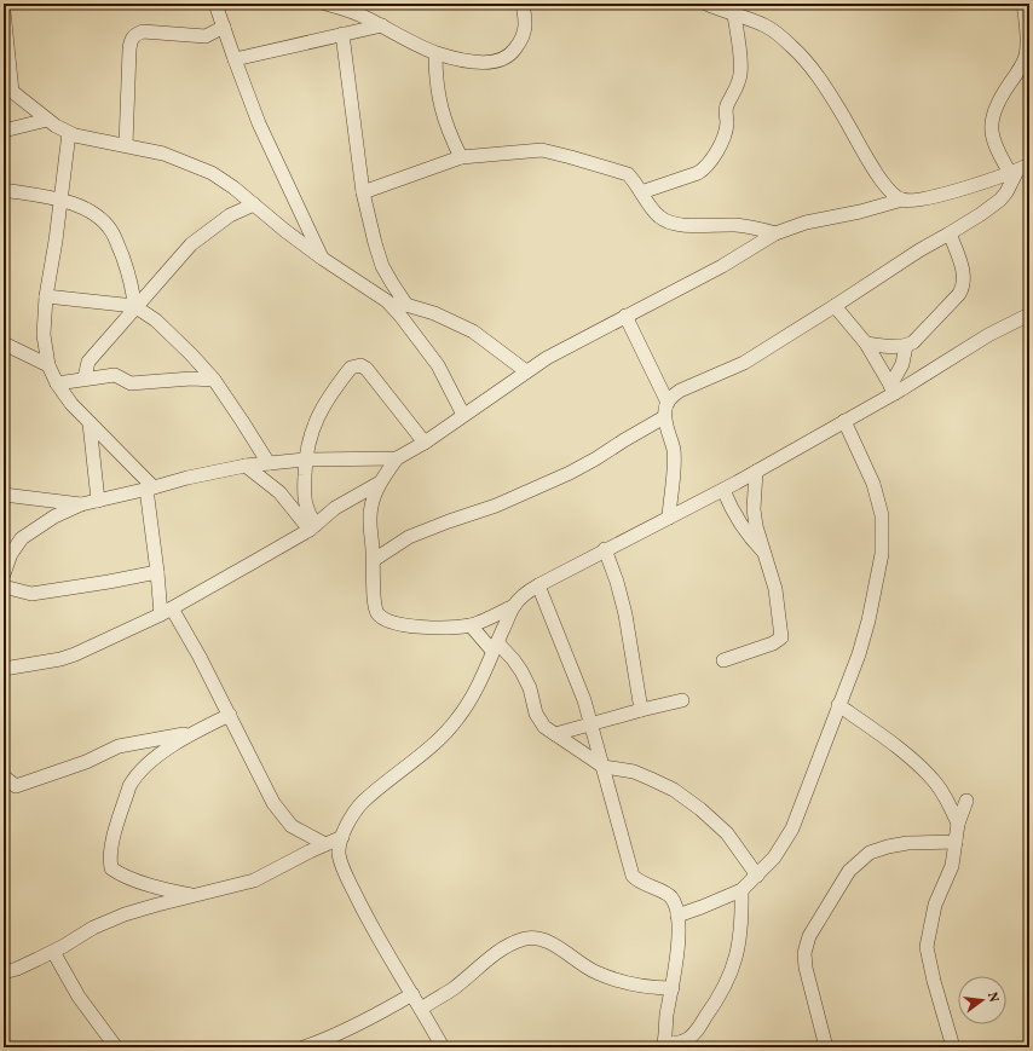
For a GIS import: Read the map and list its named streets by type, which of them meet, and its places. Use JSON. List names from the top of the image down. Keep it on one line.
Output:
{"north":"right"}
